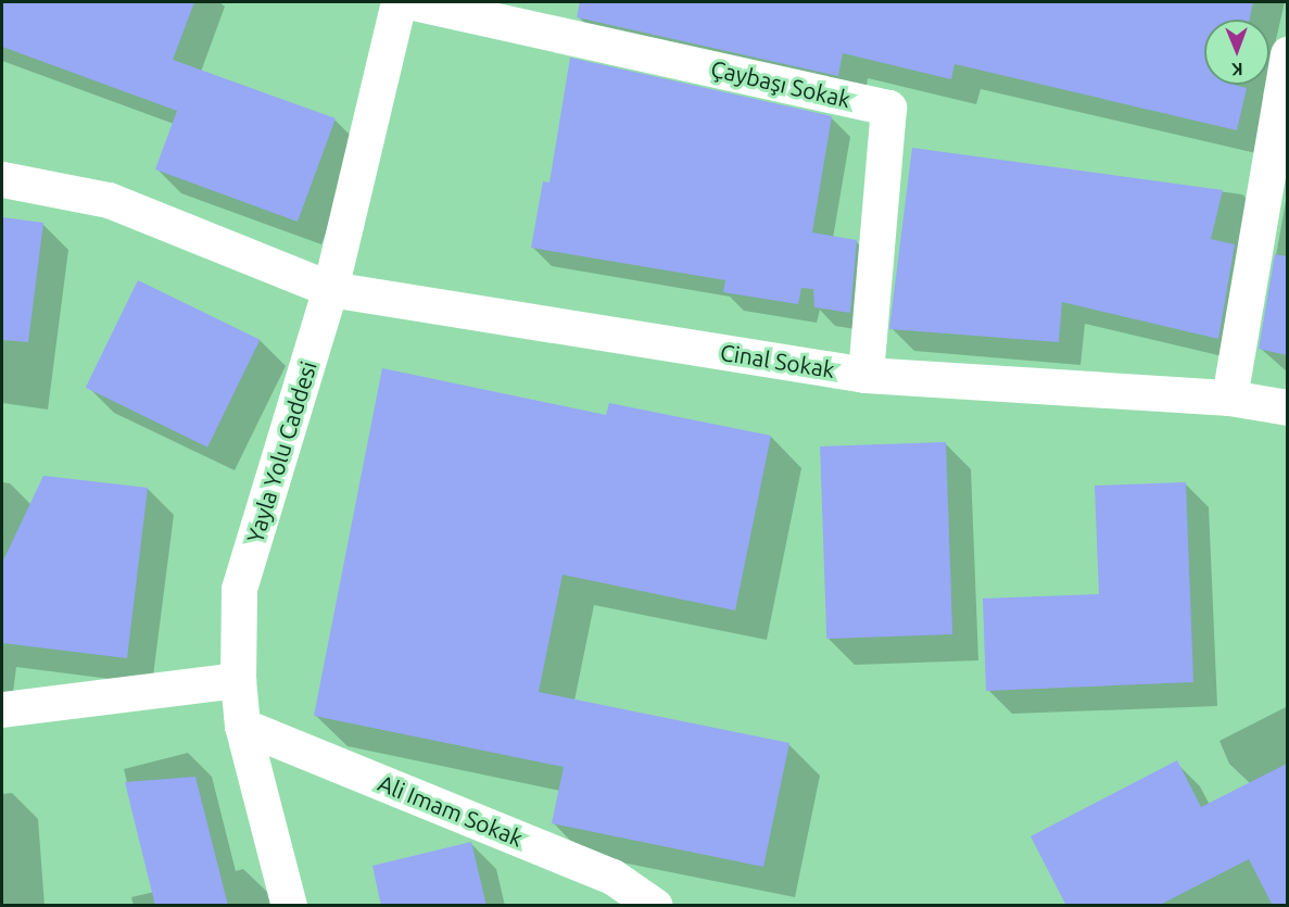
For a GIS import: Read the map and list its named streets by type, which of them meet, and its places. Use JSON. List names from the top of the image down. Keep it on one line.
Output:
{"streets":{"street":["Çaybaşı Sokak","Cinal Sokak","Yayla Yolu Caddesi","Ali Imam Sokak"]},"crossings":[["Çaybaşı Sokak","Cinal Sokak"],["Cinal Sokak","Yayla Yolu Caddesi"],["Yayla Yolu Caddesi","Ali Imam Sokak"]],"north":"bottom"}
